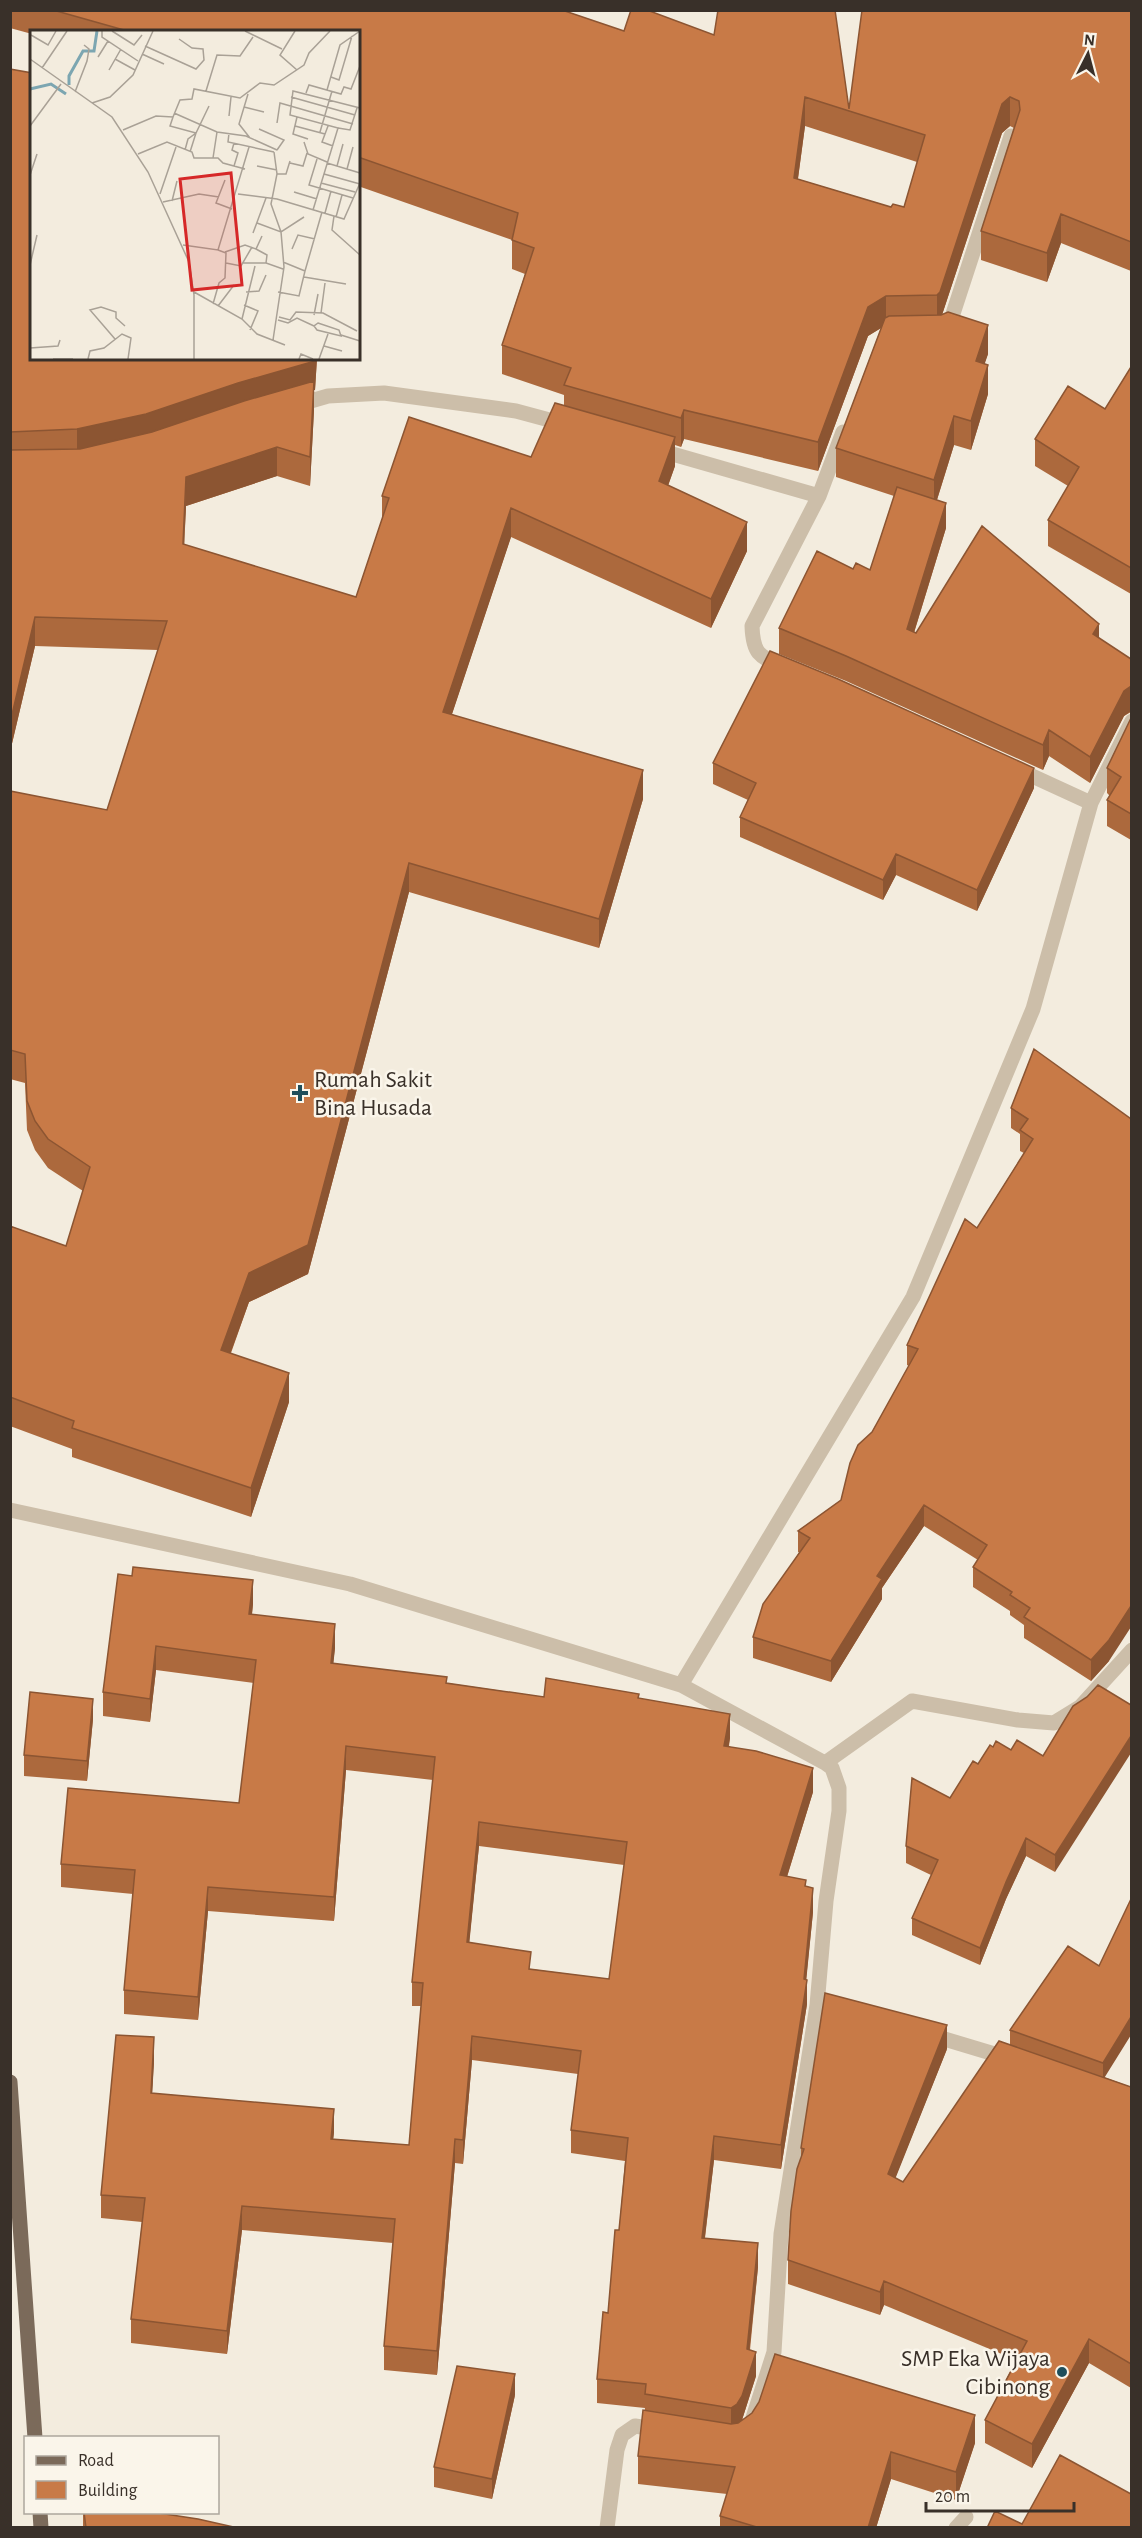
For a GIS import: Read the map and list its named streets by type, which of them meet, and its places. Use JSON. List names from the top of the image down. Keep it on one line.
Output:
{"places":{"health":["Rumah Sakit Bina Husada"],"other":["SMP Eka Wijaya Cibinong"]},"legend":["Road","Building"],"scale_bar":"20 m","north":"top"}
